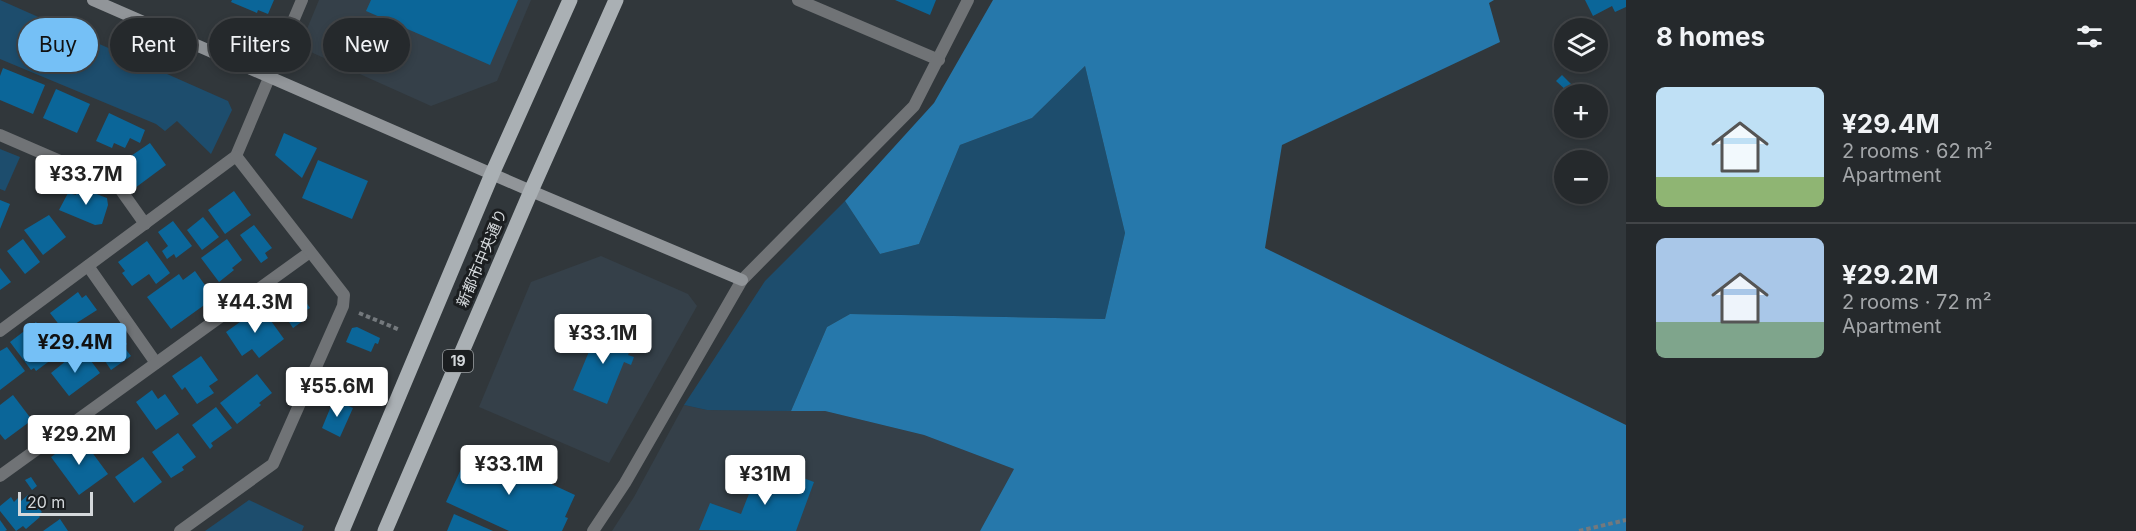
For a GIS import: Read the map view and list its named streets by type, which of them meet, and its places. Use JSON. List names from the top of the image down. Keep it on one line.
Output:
{"streets":{"main road":["新都市中央通り","19"]},"scale_bar":"20 m","page":{"heading":"8 homes","map_buttons":["+","−"],"chip":["Buy","Rent","Filters","New"],"list":[{"name":"¥29.4M","note":"2 rooms · 62 m² · Apartment"},{"name":"¥29.2M","note":"2 rooms · 72 m² · Apartment"}],"price":["¥33.7M","¥44.3M","¥33.1M","¥29.4M","¥55.6M","¥29.2M","¥33.1M","¥31M"],"scale":"20 m"}}
